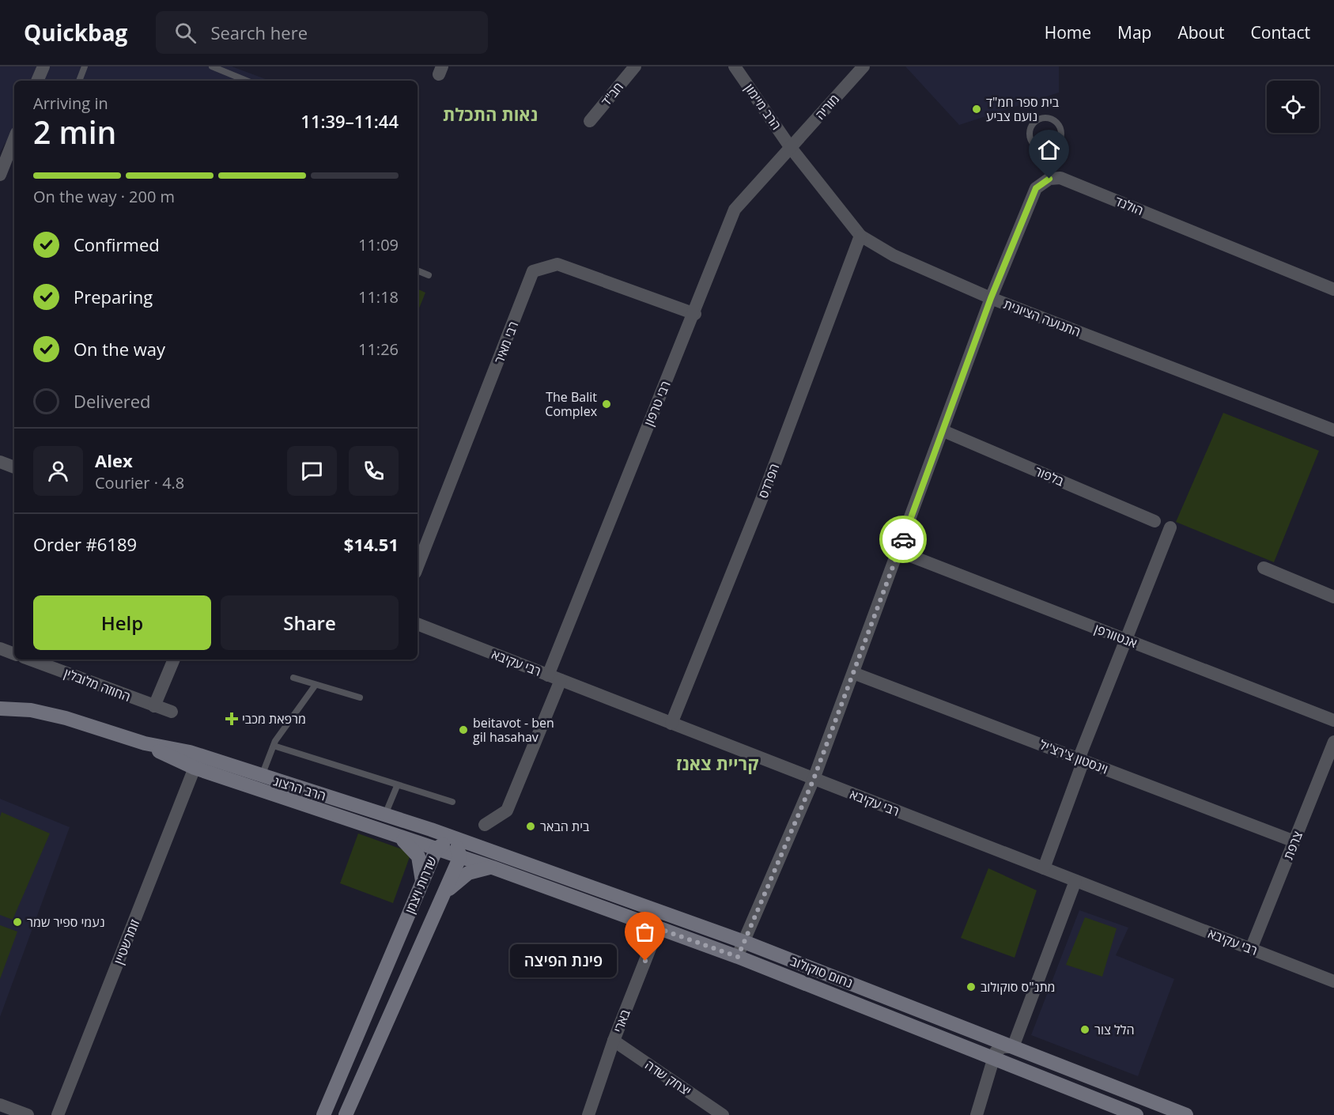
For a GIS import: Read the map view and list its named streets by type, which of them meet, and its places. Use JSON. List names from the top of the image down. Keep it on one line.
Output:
{"streets":{"main road":["הרב הרצוג","שדרות ויצמן","נחום סוקולוב"],"street":["חב\"ד","הרב מיימון","מוריה","הולנד","התנועה הציונית","רבי מאיר","רבי טרפון","בלפור","הפרדס","אנטוורפן","רבי עקיבא","החוזה מלובלין","וינסטון צ'רצ'יל","צרפת","זומרשטיין","בארי","יצחק שדה"]},"crossings":[["הרב מיימון","מוריה"],["הרב מיימון","התנועה הציונית"],["הרב מיימון","רבי טרפון"],["מוריה","התנועה הציונית"],["מוריה","רבי טרפון"],["התנועה הציונית","רבי טרפון"],["התנועה הציונית","הפרדס"],["רבי מאיר","רבי טרפון"],["רבי טרפון","רבי עקיבא"],["הפרדס","רבי עקיבא"],["רבי עקיבא","צרפת"],["וינסטון צ'רצ'יל","צרפת"],["הרב הרצוג","שדרות ויצמן"],["הרב הרצוג","זומרשטיין"],["הרב הרצוג","נחום סוקולוב"],["שדרות ויצמן","נחום סוקולוב"],["נחום סוקולוב","בארי"],["בארי","יצחק שדה"]],"districts":["נאות התכלת","קריית צאנז"],"places":{"other":["בית ספר חמ\"ד נועם צביע","The Balit Complex","beitavot - ben gil hasahav","בית הבאר","נעמי ספיר שמר","פינת הפיצה","מתנ\"ס סוקולוב","הלל צור"],"health":["מרפאת מכבי"]},"page":{"header":"Quickbag","search":"Search here","nav":["Home","Map","About","Contact"],"heading":["2 min","Arriving in","11:39–11:44"],"panel":["Alex","Courier · 4.8","Order #6189","$14.51"],"bar":"On the way · 200 m","list":[["Confirmed","11:09"],["Preparing","11:18"],["On the way","11:26"],"Delivered"],"buttons":["Help","Share"],"bubble":"פינת הפיצה"}}
